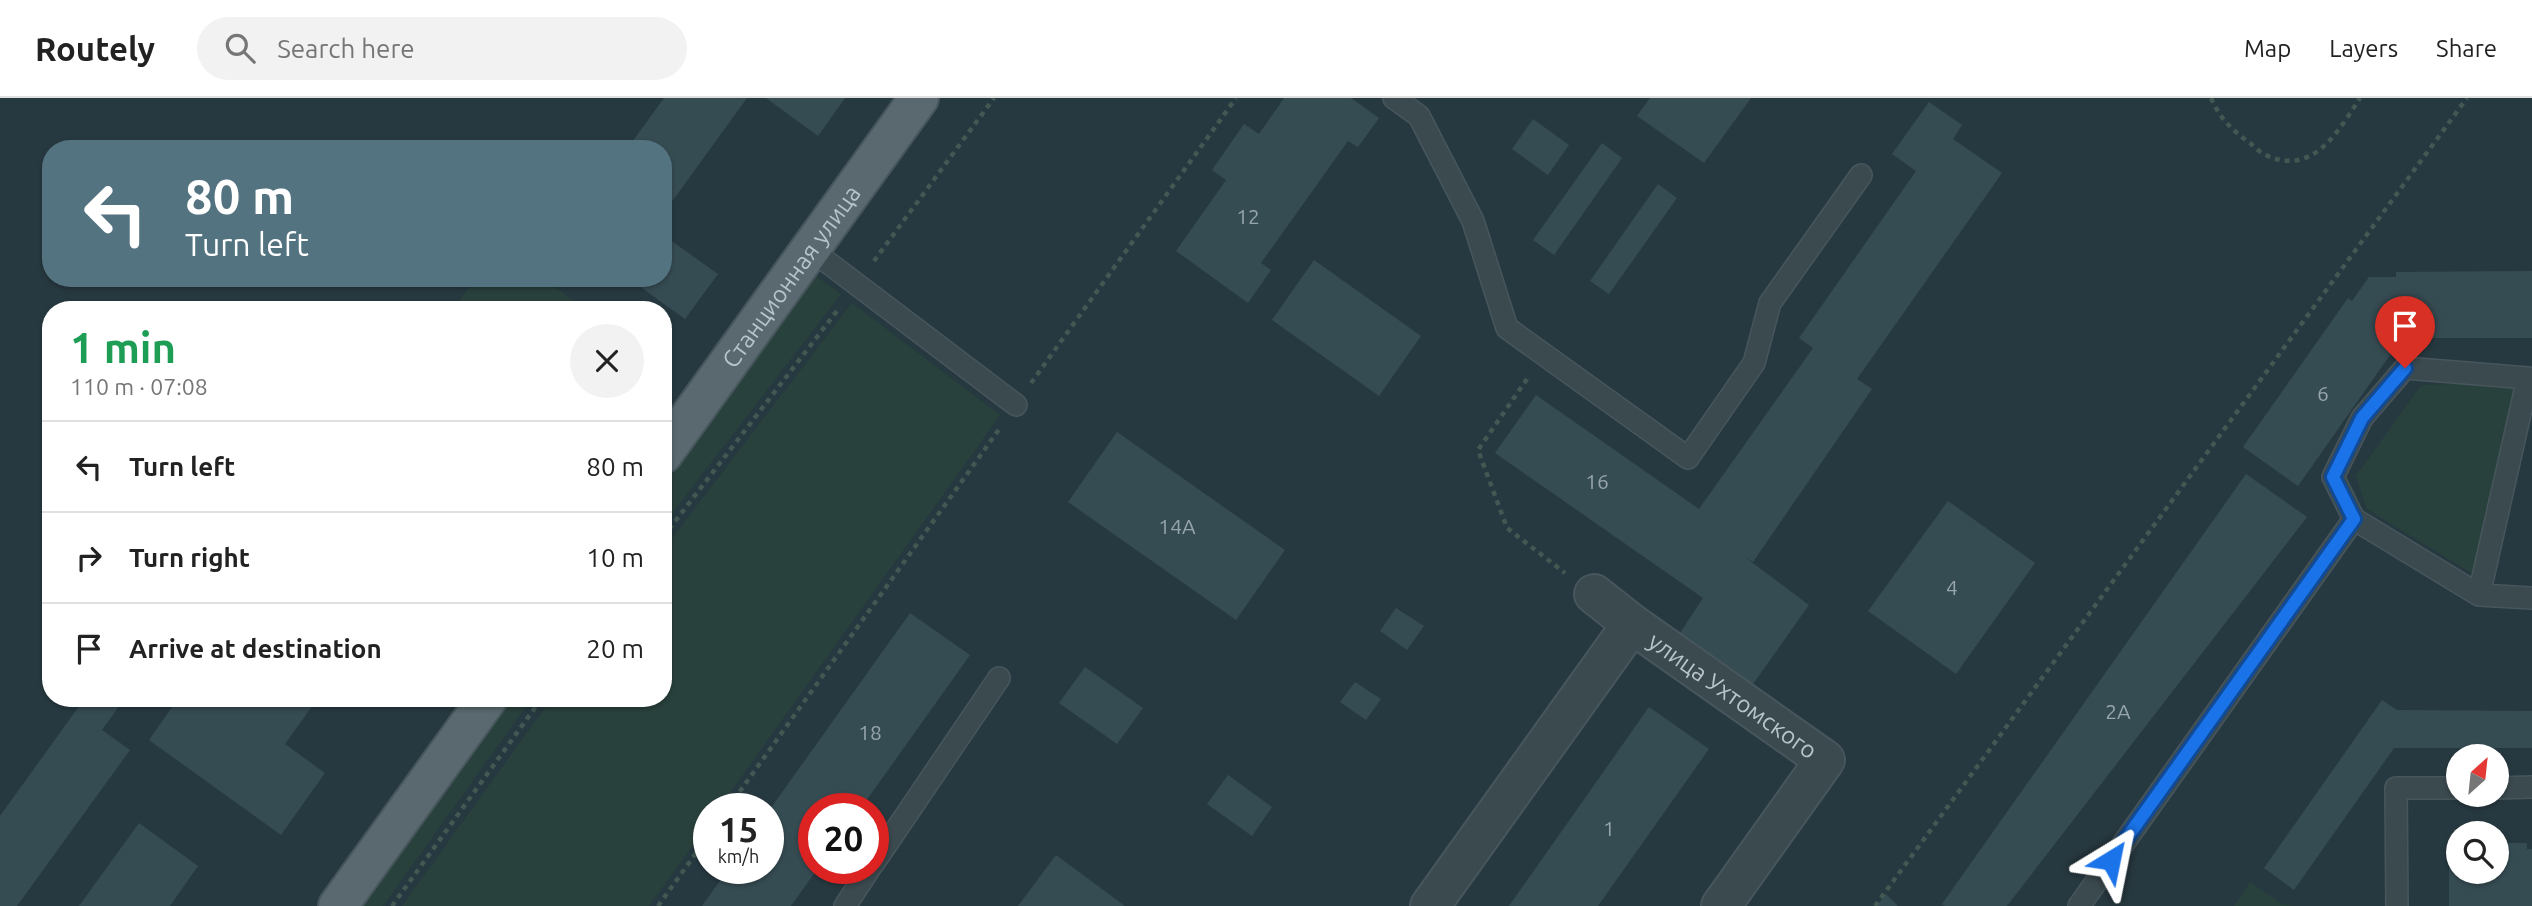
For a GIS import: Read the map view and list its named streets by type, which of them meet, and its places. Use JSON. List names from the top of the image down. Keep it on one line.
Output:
{"streets":{"main road":["Станционная улица"],"street":["улица Ухтомского"]},"house_numbers":["12","6","16","14А","4","2А","18","1"],"north":"top right","page":{"header":"Routely","search":"Search here","nav":["Map","Layers","Share"],"turn":["80 m","Turn left"],"heading":["1 min","110 m · 07:08"],"list":[{"name":"Turn left","value":"80 m"},{"name":"Turn right","value":"10 m"},{"name":"Arrive at destination","value":"20 m"}],"speed":"15 km/h","limit":"20"}}
